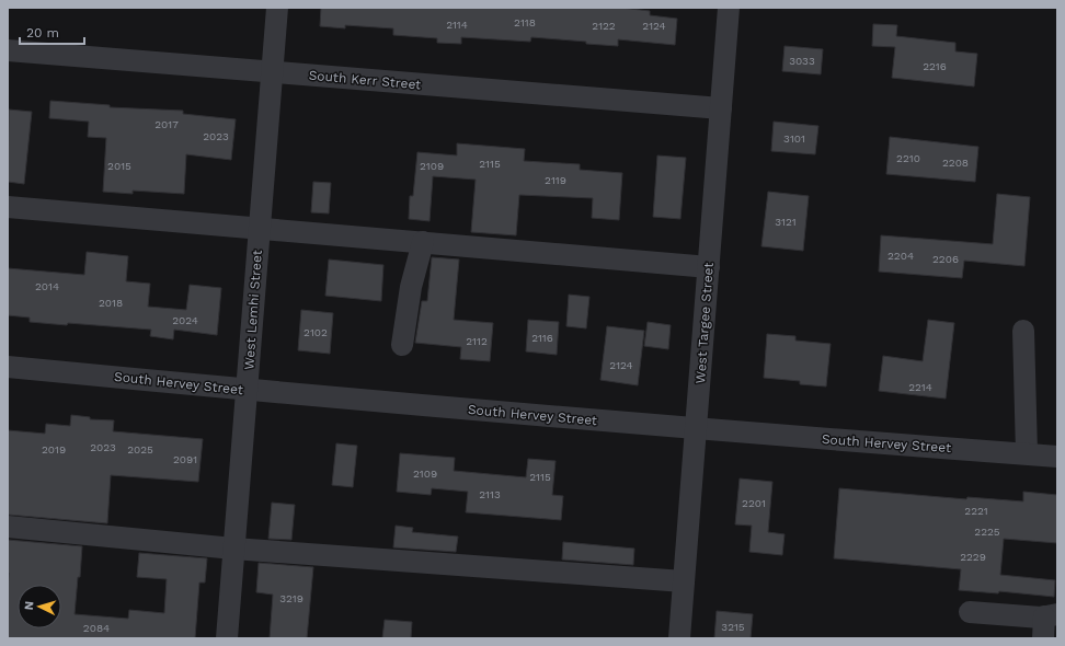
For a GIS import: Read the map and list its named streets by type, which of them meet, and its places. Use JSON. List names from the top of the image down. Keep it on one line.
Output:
{"streets":{"street":["South Kerr Street","West Lemhi Street","West Targee Street","South Hervey Street"]},"crossings":[["South Kerr Street","West Lemhi Street"],["South Kerr Street","West Targee Street"],["West Lemhi Street","South Hervey Street"],["West Targee Street","South Hervey Street"]],"house_numbers":["2118","2114","2122","2124","3033","2216","2017","2023","3101","2210","2208","2115","2015","2109","2119","3121","2204","2206","2014","2018","2024","2102","2116","2112","2124","2214","2023","2019","2025","2091","2109","2115","2113","2201","2221","2225","2229","3219","3215","2084"],"scale_bar":"20 m","north":"left"}
